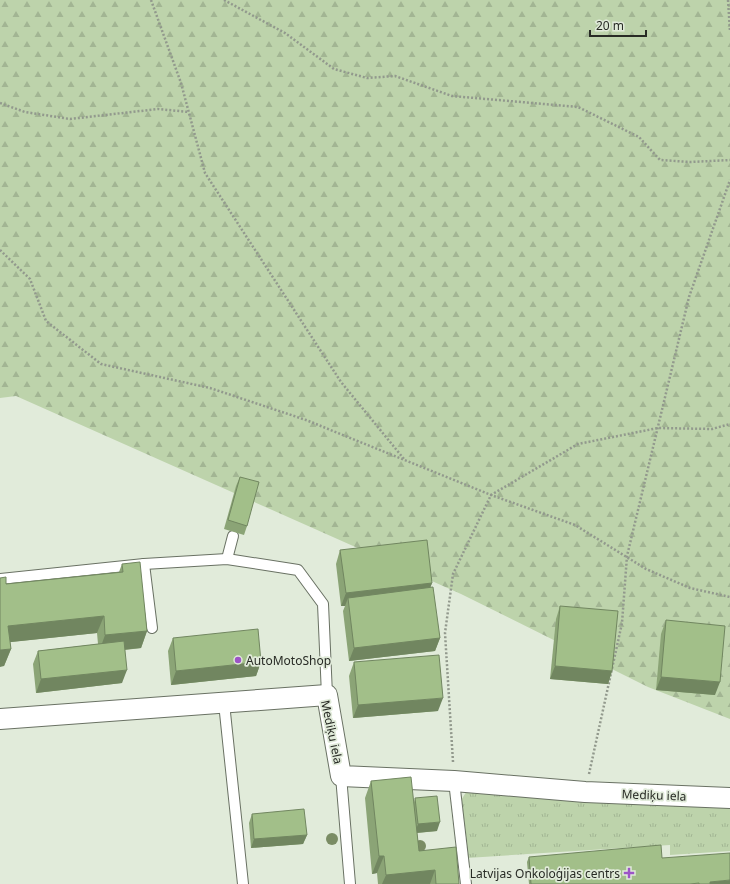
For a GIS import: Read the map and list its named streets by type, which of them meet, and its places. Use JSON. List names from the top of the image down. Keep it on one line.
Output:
{"streets":{"street":["Mediķu iela"]},"places":{"other":["AutoMotoShop"],"health":["Latvijas Onkoloģijas centrs"]},"scale_bar":"20 m"}
